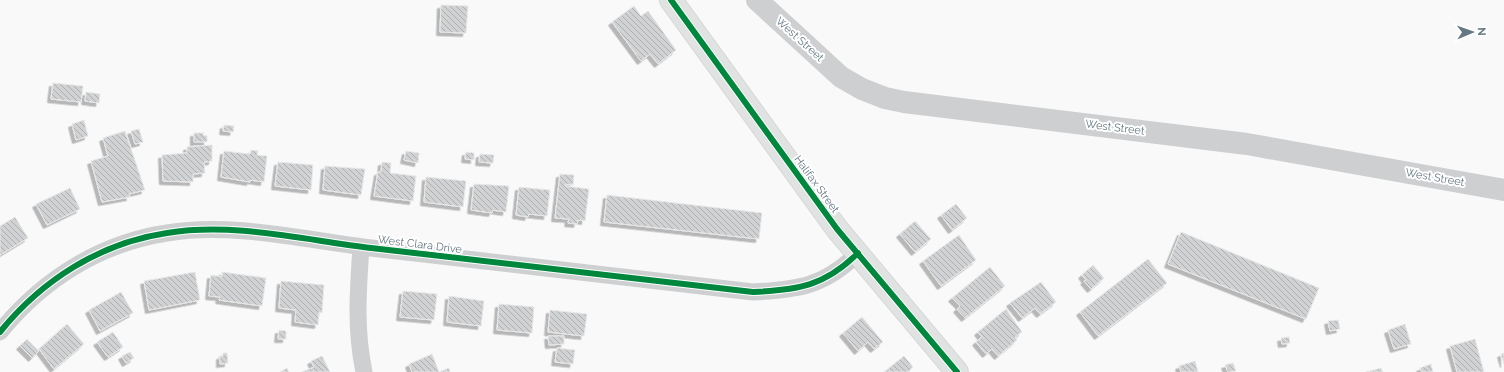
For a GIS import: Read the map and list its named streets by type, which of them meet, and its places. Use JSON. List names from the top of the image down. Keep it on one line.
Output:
{"streets":{"main road":["Halifax Street"],"street":["West Street","West Clara Drive"]},"crossings":[["Halifax Street","West Clara Drive"]],"north":"right"}
